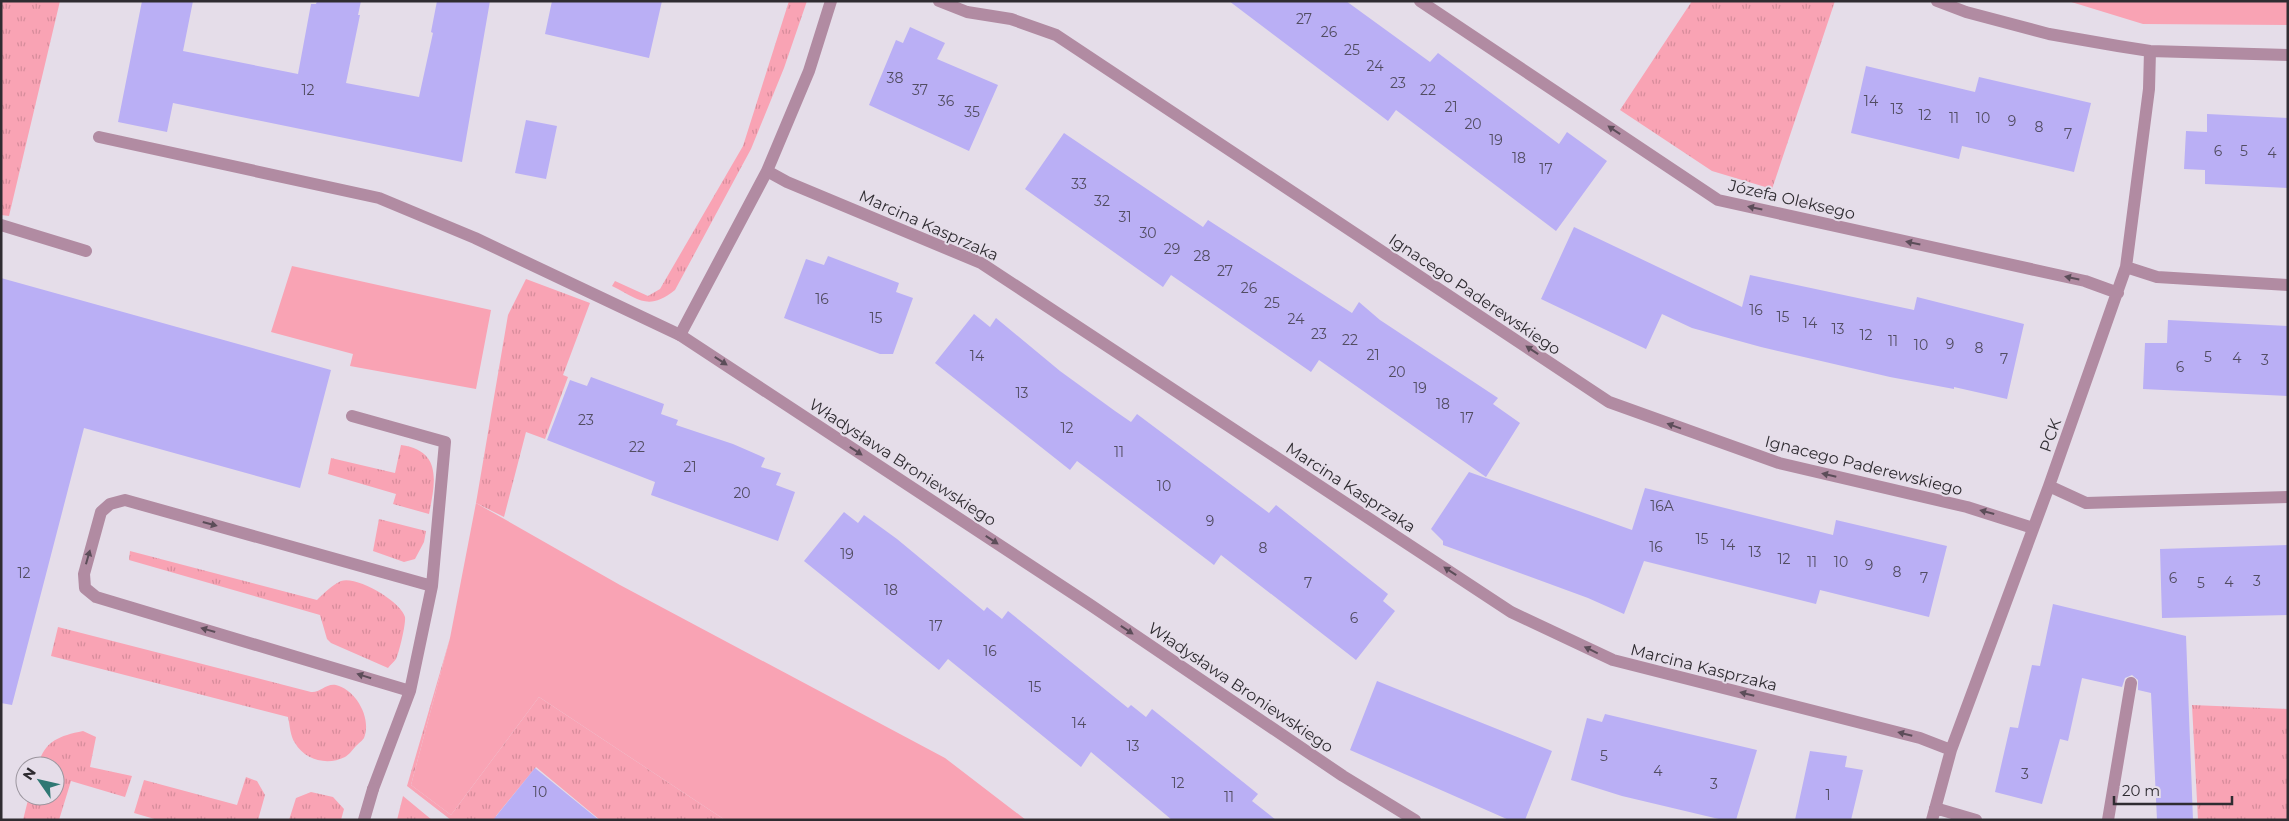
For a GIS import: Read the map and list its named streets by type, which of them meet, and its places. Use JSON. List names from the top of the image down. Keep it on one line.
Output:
{"streets":{"street":["Józefa Oleksego","Marcina Kasprzaka","Ignacego Paderewskiego","PCK","Władysława Broniewskiego"]},"crossings":[["Józefa Oleksego","PCK"],["Marcina Kasprzaka","PCK"],["Ignacego Paderewskiego","PCK"]],"one_way":["Józefa Oleksego","Marcina Kasprzaka","Ignacego Paderewskiego","Władysława Broniewskiego"],"house_numbers":["27","26","25","24","38","23","12","37","22","36","14","21","13","35","12","11","10","9","20","8","7","19","6","5","4","18","17","33","32","31","30","29","28","27","26","16","25","16","15","15","24","14","13","23","12","22","11","9","10","8","21","14","5","4","7","3","6","20","19","13","18","17","23","12","22","11","21","10","20","16A","9","15","14","16","8","13","19","12","11","10","9","8","12","7","6","3","4","7","5","18","6","17","16","15","14","13","5","4","3","12","3","10","1","11"],"scale_bar":"20 m","north":"top left"}
